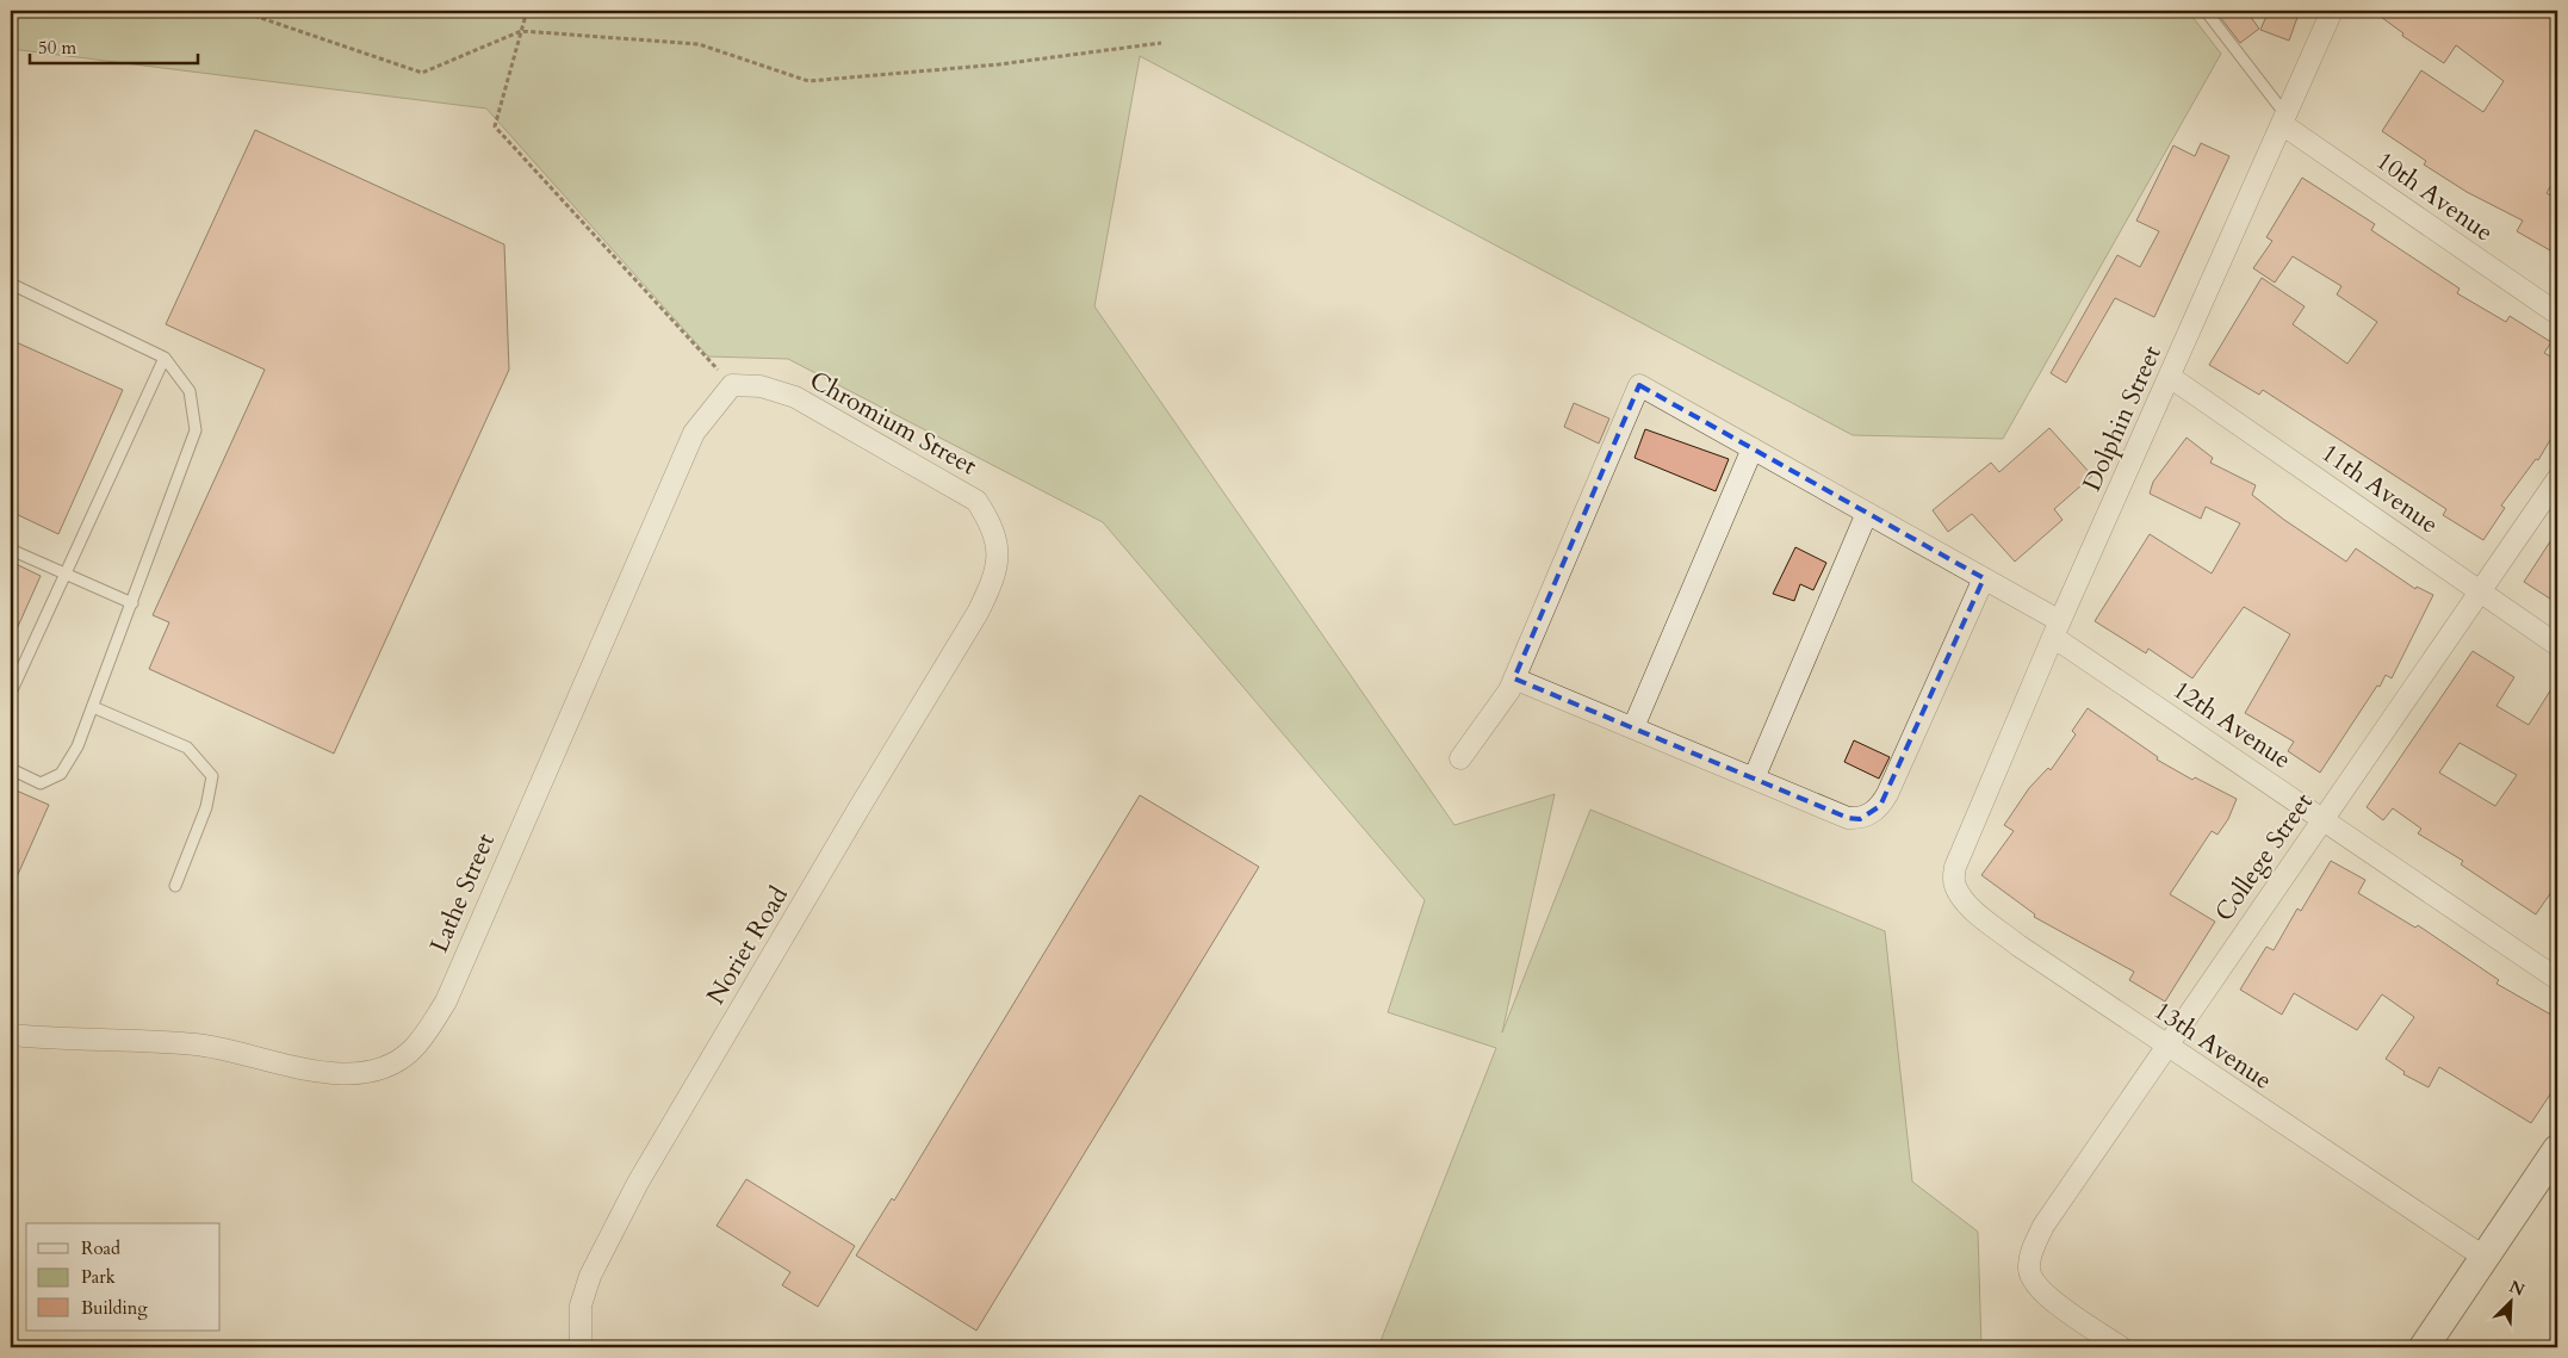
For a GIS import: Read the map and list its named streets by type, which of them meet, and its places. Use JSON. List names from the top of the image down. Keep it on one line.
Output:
{"streets":{"street":["10th Avenue","Dolphin Street","Chromium Street","11th Avenue","12th Avenue","College Street","Lathe Street","Noriet Road","13th Avenue"]},"crossings":[["10th Avenue","Dolphin Street"],["Dolphin Street","11th Avenue"],["Dolphin Street","12th Avenue"],["Dolphin Street","13th Avenue"],["Chromium Street","Lathe Street"],["Chromium Street","Noriet Road"],["11th Avenue","College Street"],["12th Avenue","College Street"],["College Street","13th Avenue"]],"legend":["Road","Park","Building"],"scale_bar":"50 m","north":"top right"}
